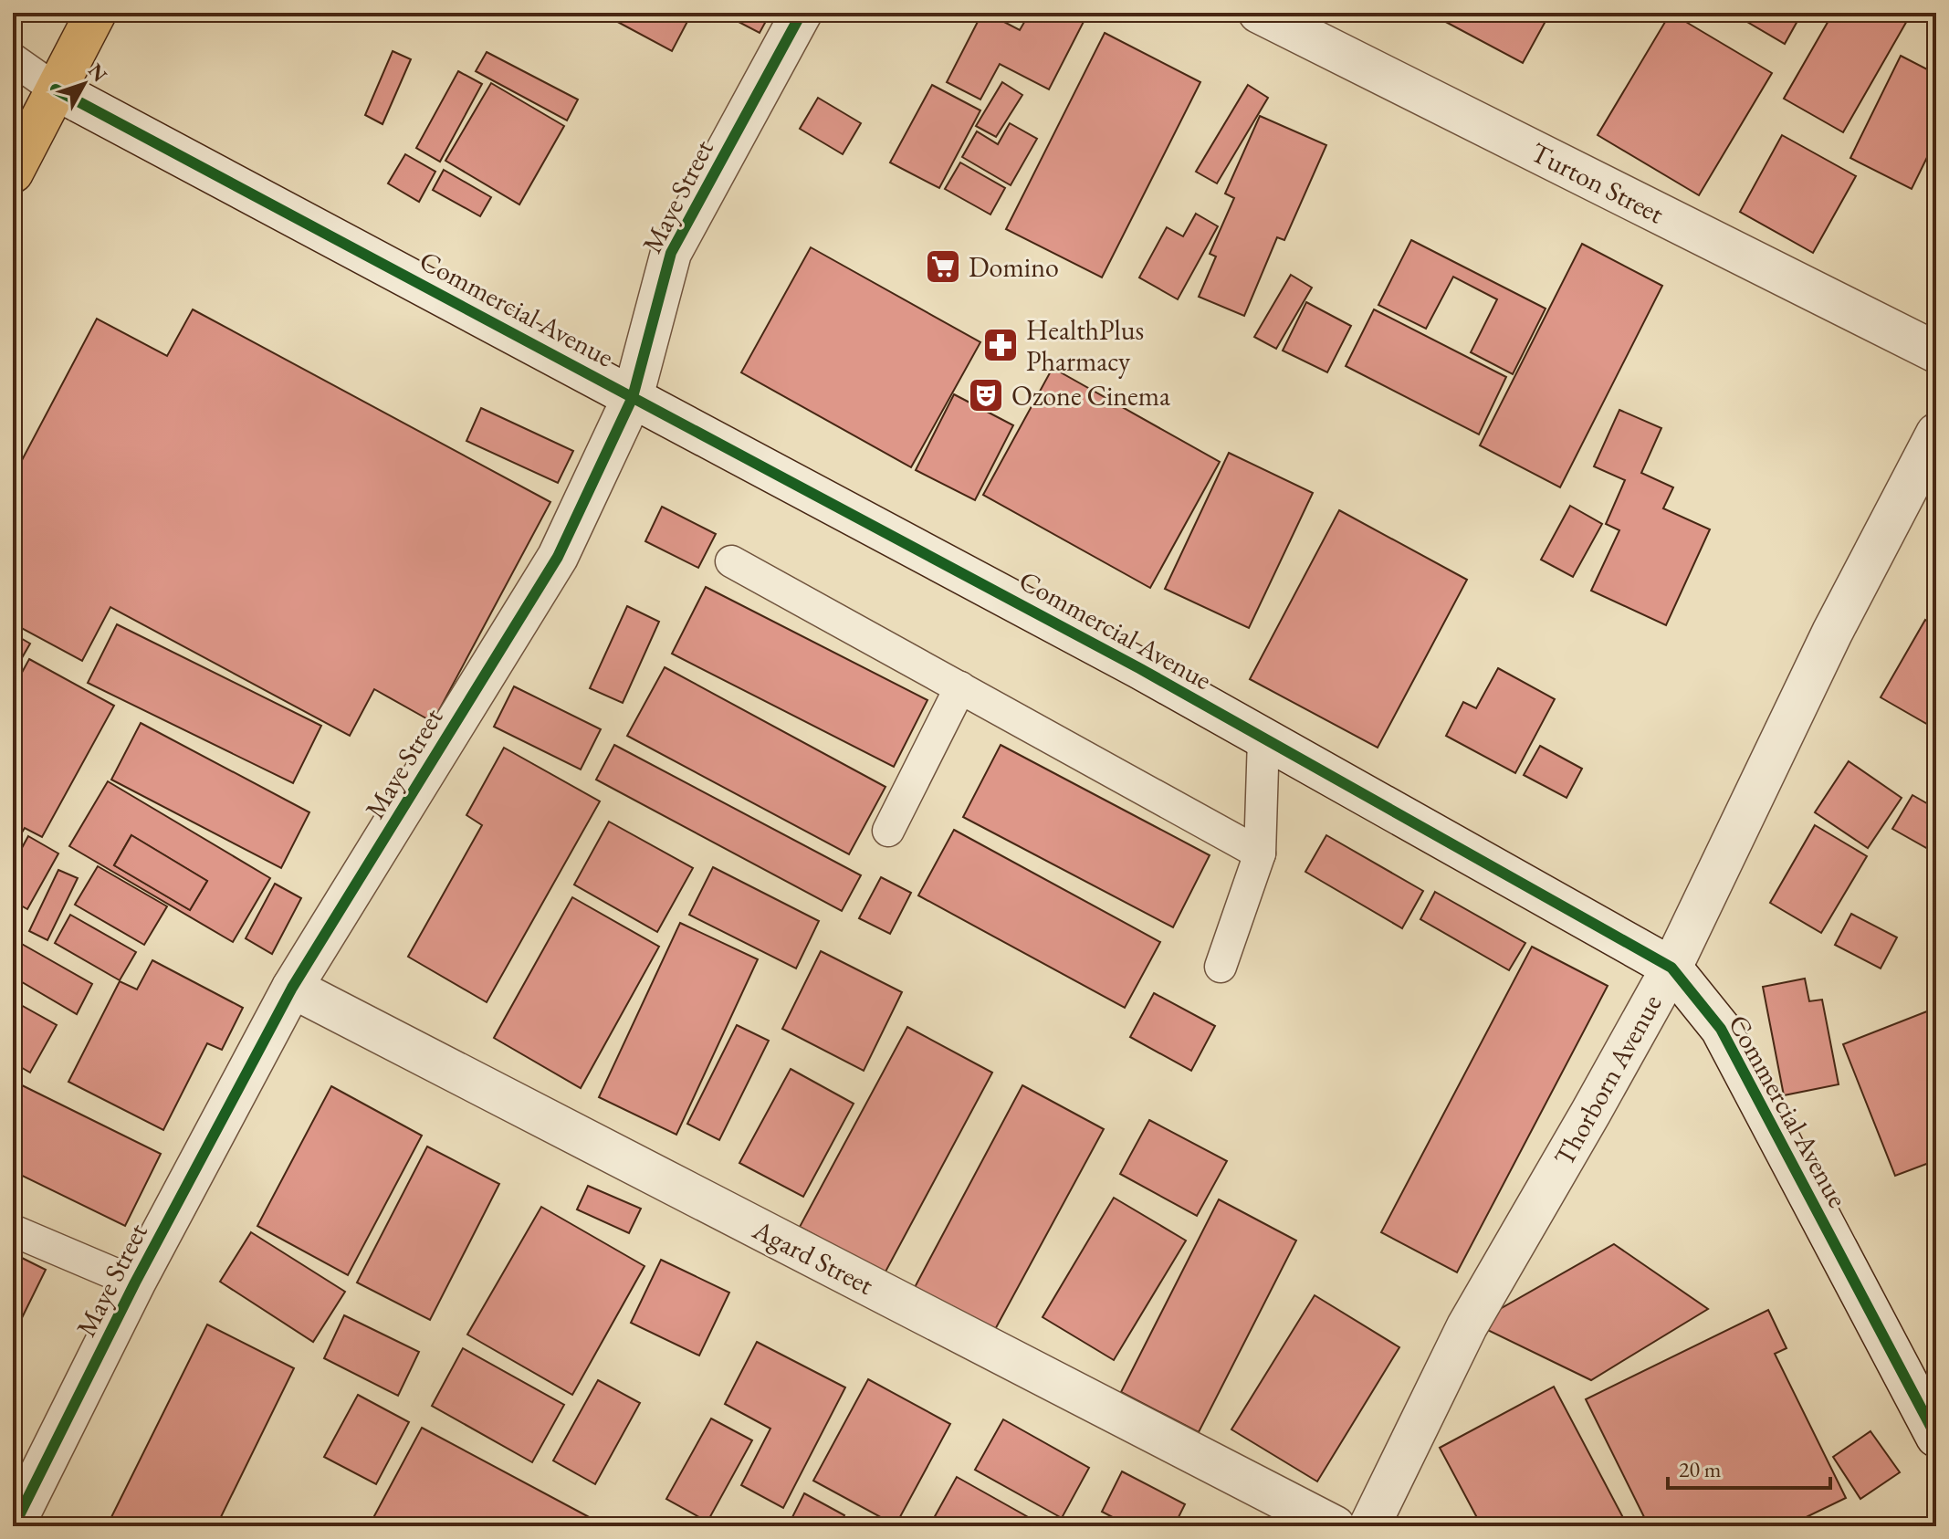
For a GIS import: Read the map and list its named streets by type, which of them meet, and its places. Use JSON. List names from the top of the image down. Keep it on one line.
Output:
{"streets":{"street":["Turton Street","Maye Street","Commercial Avenue","Thorborn Avenue","Agard Street"]},"crossings":[["Maye Street","Commercial Avenue"],["Maye Street","Agard Street"],["Commercial Avenue","Thorborn Avenue"]],"places":{"supermarket":["Domino"],"pharmacy":["HealthPlus Pharmacy"],"theatre":["Ozone Cinema"]},"scale_bar":"20 m","north":"top right"}
